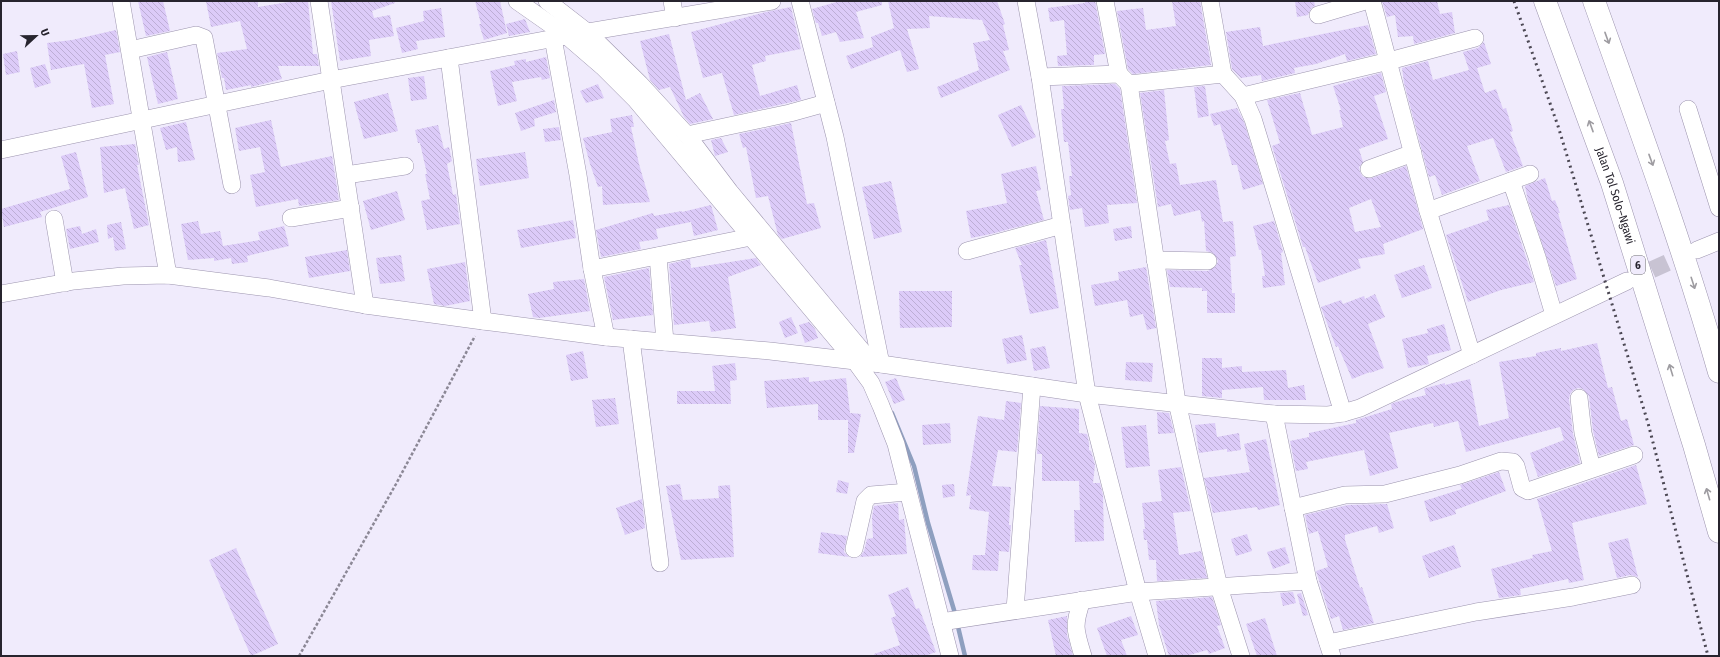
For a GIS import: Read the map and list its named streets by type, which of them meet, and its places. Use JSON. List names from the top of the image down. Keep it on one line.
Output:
{"streets":{"highway":["Jalan Tol Solo–Ngawi","6"]},"north":"right"}
